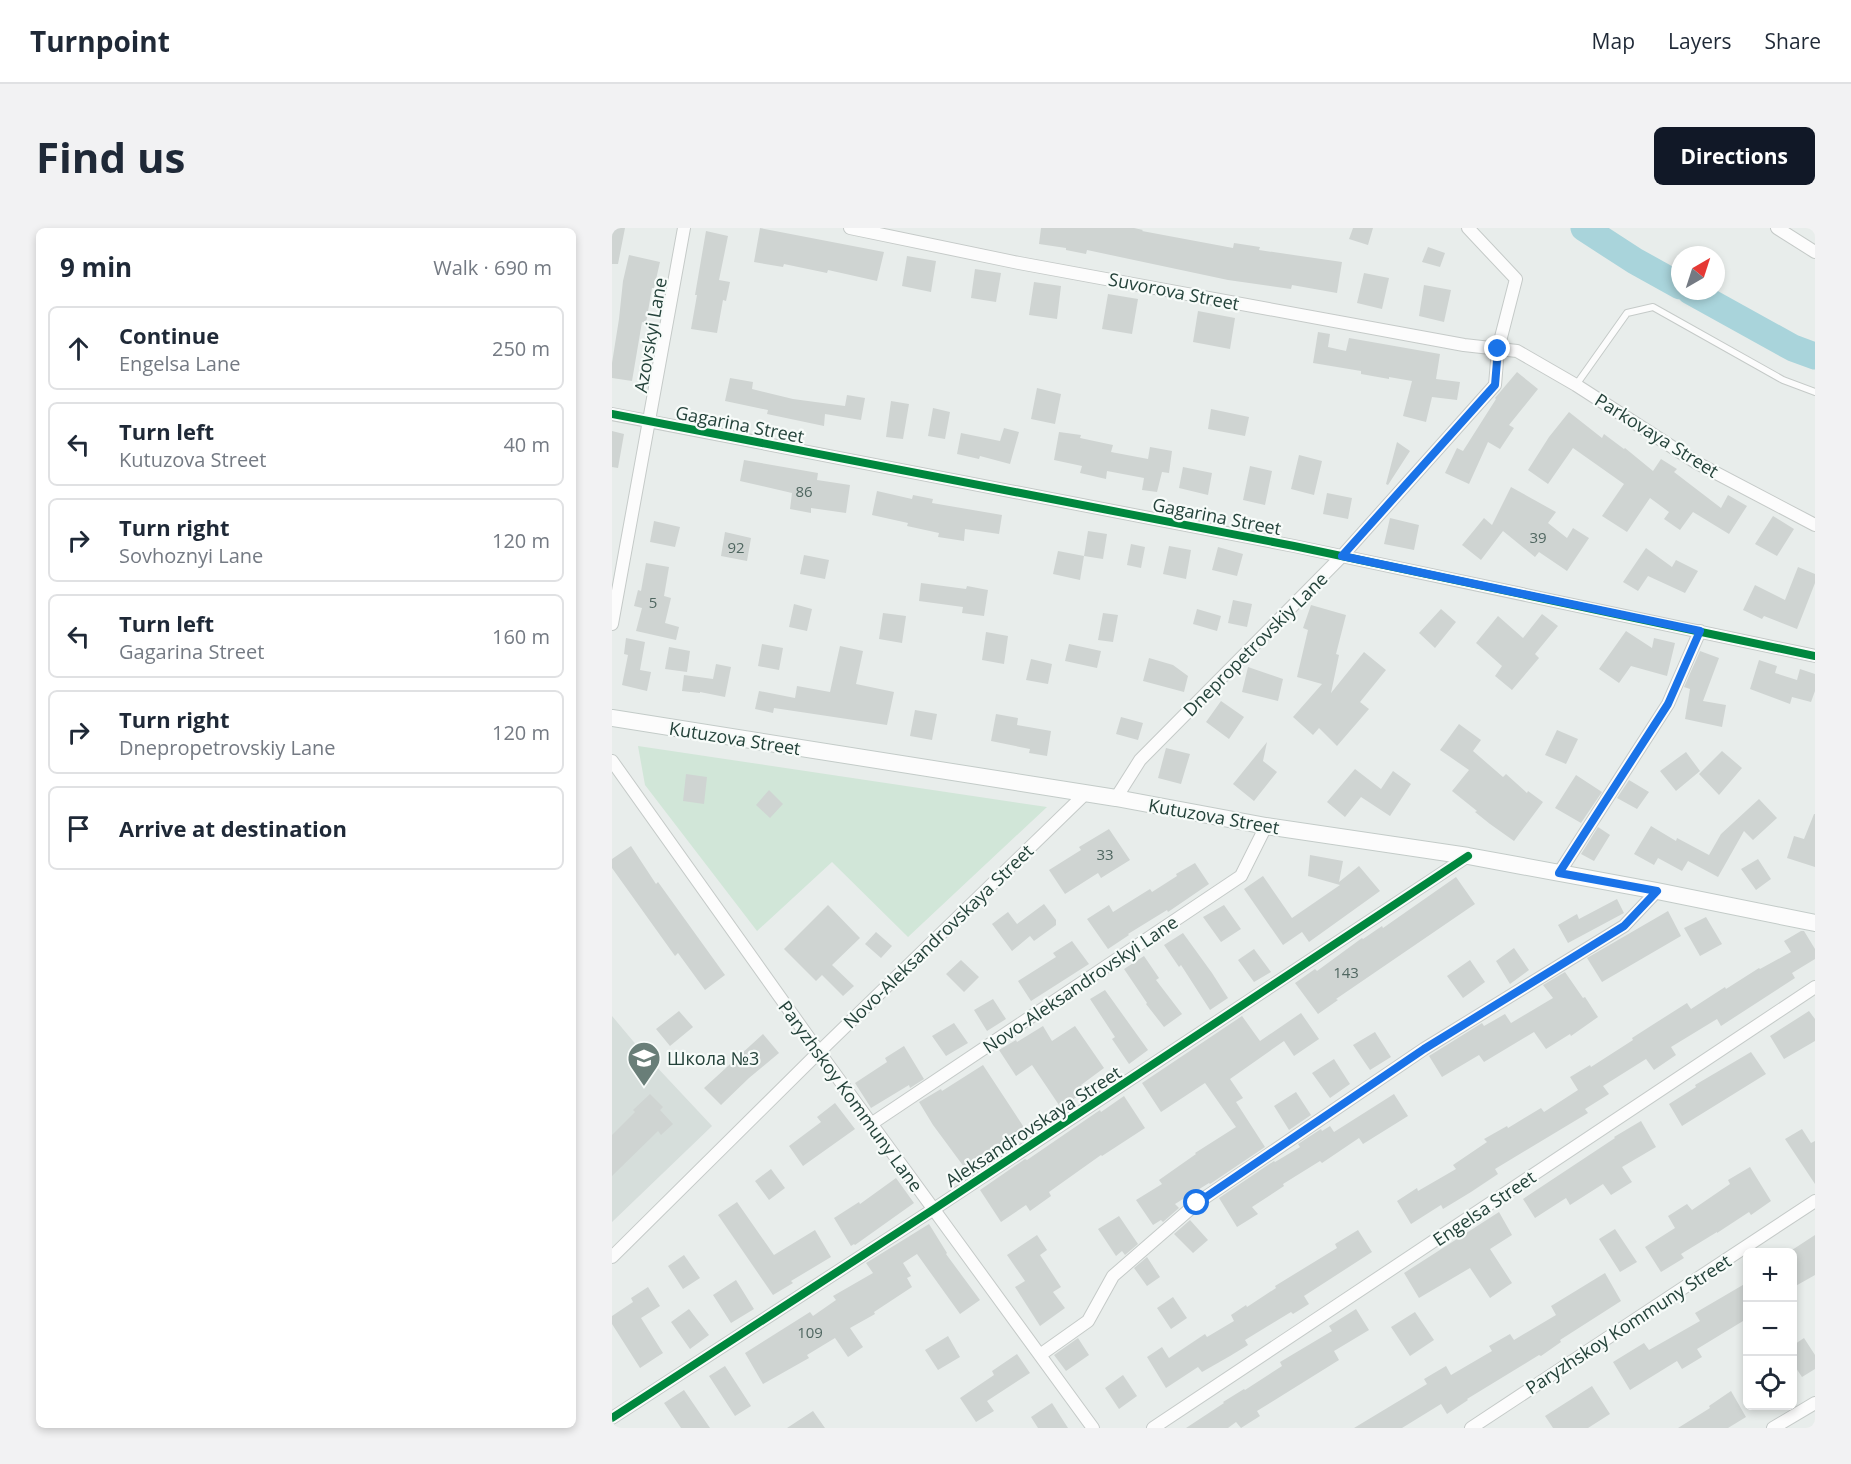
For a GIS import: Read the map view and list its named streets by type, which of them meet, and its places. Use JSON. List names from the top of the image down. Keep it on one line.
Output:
{"streets":{"main road":["Kutuzova Street"],"street":["Suvorova Street","Azovskyi Lane","Gagarina Street","Parkovaya Street","Dnepropetrovskiy Lane","Novo-Aleksandrovskaya Street","Novo-Aleksandrovskyi Lane","Paryzhskoy Kommuny Lane","Aleksandrovskaya Street","Engelsa Street","Paryzhskoy Kommuny Street"]},"crossings":[["Suvorova Street","Parkovaya Street"],["Suvorova Street","Dnepropetrovskiy Lane"],["Azovskyi Lane","Gagarina Street"],["Gagarina Street","Dnepropetrovskiy Lane"],["Parkovaya Street","Dnepropetrovskiy Lane"],["Dnepropetrovskiy Lane","Kutuzova Street"],["Kutuzova Street","Novo-Aleksandrovskaya Street"],["Kutuzova Street","Novo-Aleksandrovskyi Lane"],["Kutuzova Street","Aleksandrovskaya Street"],["Novo-Aleksandrovskaya Street","Paryzhskoy Kommuny Lane"],["Novo-Aleksandrovskyi Lane","Paryzhskoy Kommuny Lane"],["Paryzhskoy Kommuny Lane","Aleksandrovskaya Street"]],"places":{"school or university":["Школа №3"]},"house_numbers":["86","39","92","5","33","143","109"],"north":"top right","page":{"header":"Turnpoint","nav":["Map","Layers","Share"],"buttons":"Directions","title":"Find us","heading":["9 min","Walk · 690 m"],"list":[["Continue","Engelsa Lane","250 m"],["Turn left","Kutuzova Street","40 m"],["Turn right","Sovhoznyi Lane","120 m"],["Turn left","Gagarina Street","160 m"],["Turn right","Dnepropetrovskiy Lane","120 m"],"Arrive at destination"],"map_buttons":["+","−"]}}
